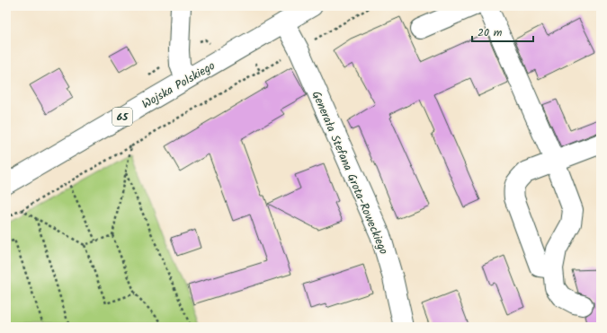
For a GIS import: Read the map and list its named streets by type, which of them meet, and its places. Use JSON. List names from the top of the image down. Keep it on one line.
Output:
{"streets":{"street":["Wojska Polskiego","65","Generała Stefana Grota-Roweckiego"]},"crossings":[["Wojska Polskiego","Generała Stefana Grota-Roweckiego"]],"scale_bar":"20 m"}
